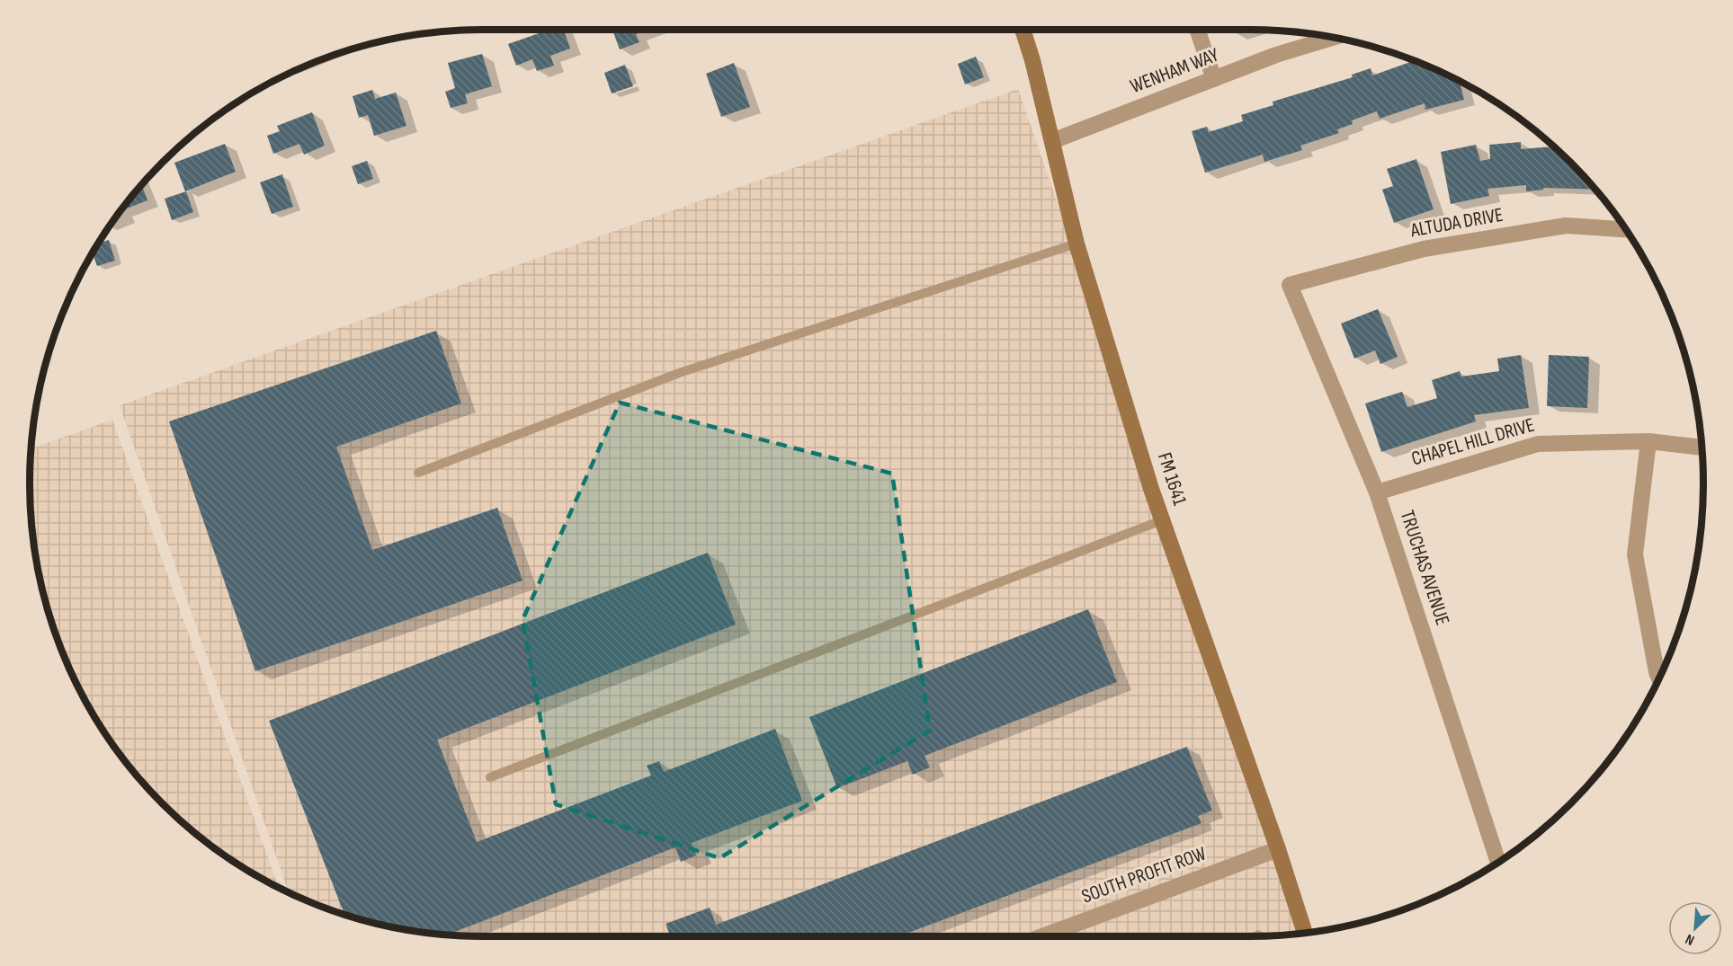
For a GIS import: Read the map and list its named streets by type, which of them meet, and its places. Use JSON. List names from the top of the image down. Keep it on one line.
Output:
{"streets":{"main road":["FM 1641"],"street":["WENHAM WAY","ALTUDA DRIVE","CHAPEL HILL DRIVE","TRUCHAS AVENUE","SOUTH PROFIT ROW"]},"crossings":[["WENHAM WAY","FM 1641"],["ALTUDA DRIVE","TRUCHAS AVENUE"],["CHAPEL HILL DRIVE","TRUCHAS AVENUE"],["FM 1641","SOUTH PROFIT ROW"]],"north":"bottom left"}
